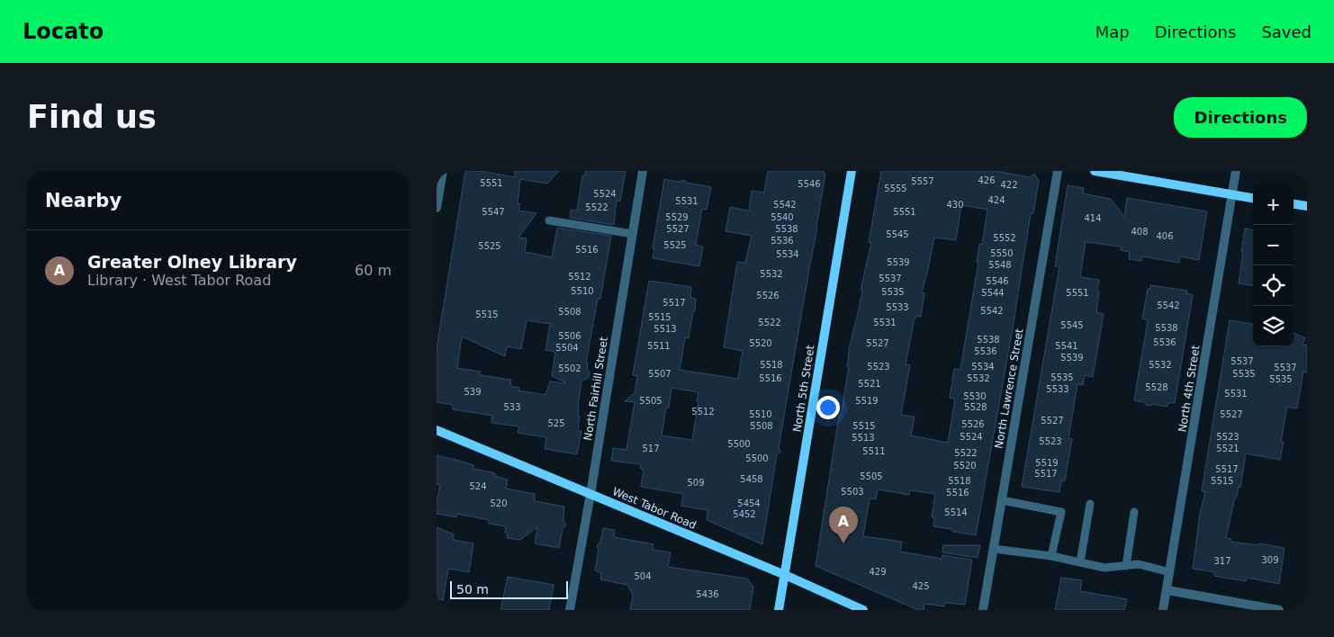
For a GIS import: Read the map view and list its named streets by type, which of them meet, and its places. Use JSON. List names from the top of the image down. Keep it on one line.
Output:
{"streets":{"street":["North Fairhill Street","North 5th Street","North Lawrence Street","North 4th Street","West Tabor Road"]},"crossings":[["North Fairhill Street","West Tabor Road"],["North 5th Street","West Tabor Road"]],"house_numbers":["426","5557","5551","5546","422","5555","5524","424","5531","5542","430","5522","5547","5551","5529","5540","414","5527","5538","408","5545","406","5552","5536","5525","5525","5516","5550","5534","5539","5548","5532","5512","5537","5546","5510","5535","5544","5551","5526","5517","5542","5533","5542","5508","5515","5515","5522","5531","5545","5538","5513","5506","5538","5536","5520","5527","5511","5541","5504","5536","5539","5537","5518","5532","5523","5534","5537","5502","5507","5535","5535","5516","5532","5535","5521","5528","5533","539","5531","5530","5505","5519","533","5528","5512","5510","5527","5527","525","5526","5508","5515","5524","5523","5513","5523","5500","517","5521","5511","5522","5500","5519","5520","5517","5517","5505","5458","5518","5515","509","524","5503","5516","520","5454","5514","5452","309","317","429","504","425","5436"],"scale_bar":"50 m","page":{"header":"Locato","nav":["Map","Directions","Saved"],"buttons":"Directions","title":"Find us","heading":"Nearby","map_buttons":["+","−"],"list":[{"mark":"A","name":"Greater Olney Library","note":"Library · West Tabor Road","value":"60 m"}],"pins":"A","scale":"50 m"}}
